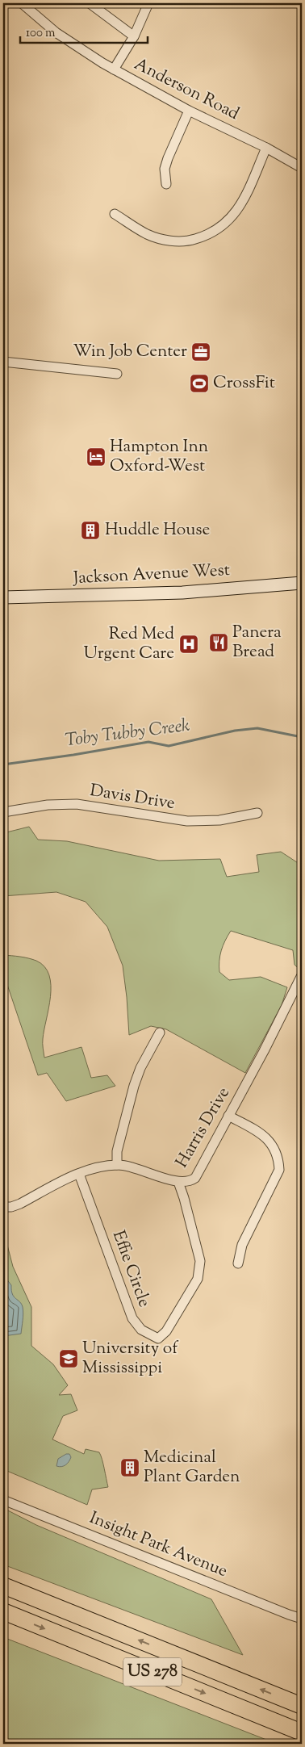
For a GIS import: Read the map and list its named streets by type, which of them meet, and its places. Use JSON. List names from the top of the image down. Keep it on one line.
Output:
{"streets":{"highway":["US 278"],"main road":["Jackson Avenue West"],"street":["Anderson Road","Davis Drive","Harris Drive","Effie Circle","Insight Park Avenue"]},"crossings":[["Harris Drive","Effie Circle"]],"water":["Toby Tubby Creek"],"places":{"office":["Win Job Center"],"sports":["CrossFit"],"hotel":["Hampton Inn Oxford-West"],"building":["Huddle House","Medicinal Plant Garden"],"restaurant":["Panera Bread"],"hospital":["Red Med Urgent Care"],"school or university":["University of Mississippi"]},"scale_bar":"100 m"}
